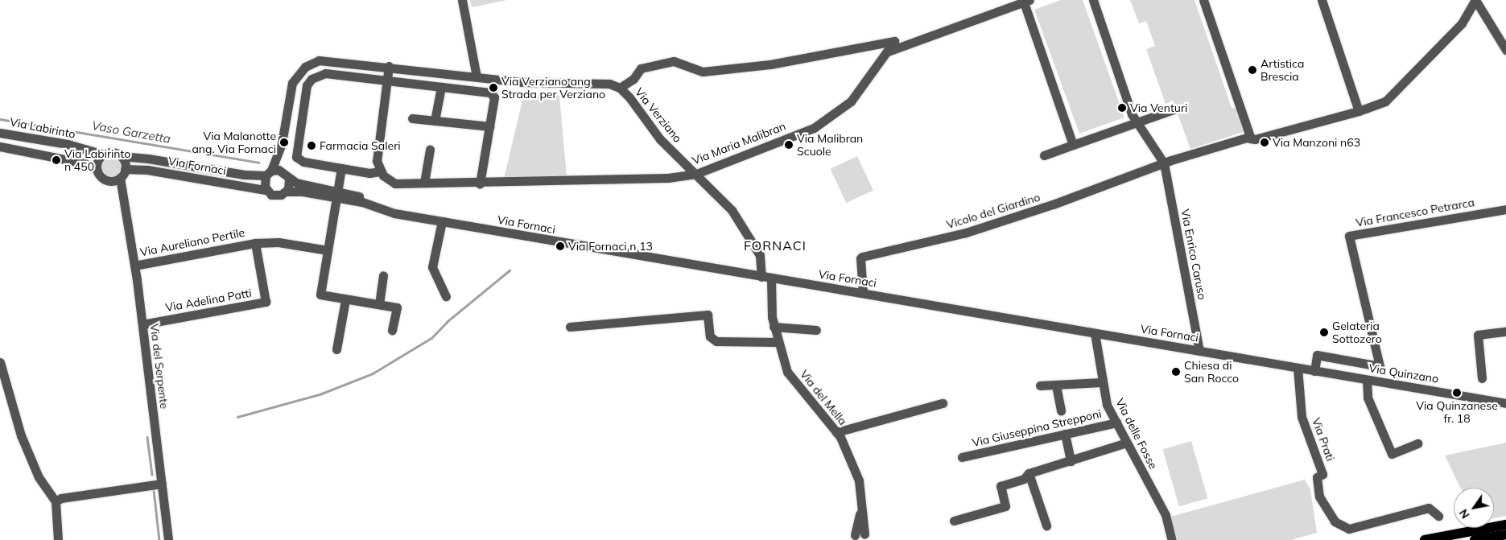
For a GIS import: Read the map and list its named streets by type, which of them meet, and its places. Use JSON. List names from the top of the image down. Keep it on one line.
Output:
{"streets":{"street":["Via Verziano","Via Labirinto","Via Maria Malibran","Via Fornaci","Vicolo del Giardino","Via Francesco Petrarca","Via Aureliano Pertile","Via Enrico Caruso","Via Adelina Patti","Via del Serpente","Via Quinzano","Via del Mella","Via Giuseppina Strepponi","Via delle Fosse","Via Prati"]},"crossings":[["Via Verziano","Via Maria Malibran"],["Via Verziano","Via Fornaci"],["Via Labirinto","Via Fornaci"],["Via Labirinto","Via del Serpente"],["Via Fornaci","Vicolo del Giardino"],["Via Fornaci","Via Enrico Caruso"],["Via Fornaci","Via del Serpente"],["Via Fornaci","Via Quinzano"],["Via Fornaci","Via del Mella"],["Via Fornaci","Via delle Fosse"],["Via Fornaci","Via Prati"],["Vicolo del Giardino","Via Enrico Caruso"],["Via Francesco Petrarca","Via Quinzano"],["Via Aureliano Pertile","Via Adelina Patti"],["Via Aureliano Pertile","Via del Serpente"],["Via Adelina Patti","Via del Serpente"],["Via Quinzano","Via Prati"],["Via Giuseppina Strepponi","Via delle Fosse"]],"districts":["FORNACI"],"water":["Vaso Garzetta"],"places":["Artistica Brescia","Via Verziano ang Strada per Verziano","Via Venturi","Via Malanotte ang. Via Fornaci","Via Manzoni n63","Via Malibran Scuole","Farmacia Saleri","Via Labirinto n 450","Via Fornaci n 13","Gelateria Sottozero","Chiesa di San Rocco","Via Quinzanese fr. 18"],"north":"bottom left"}
